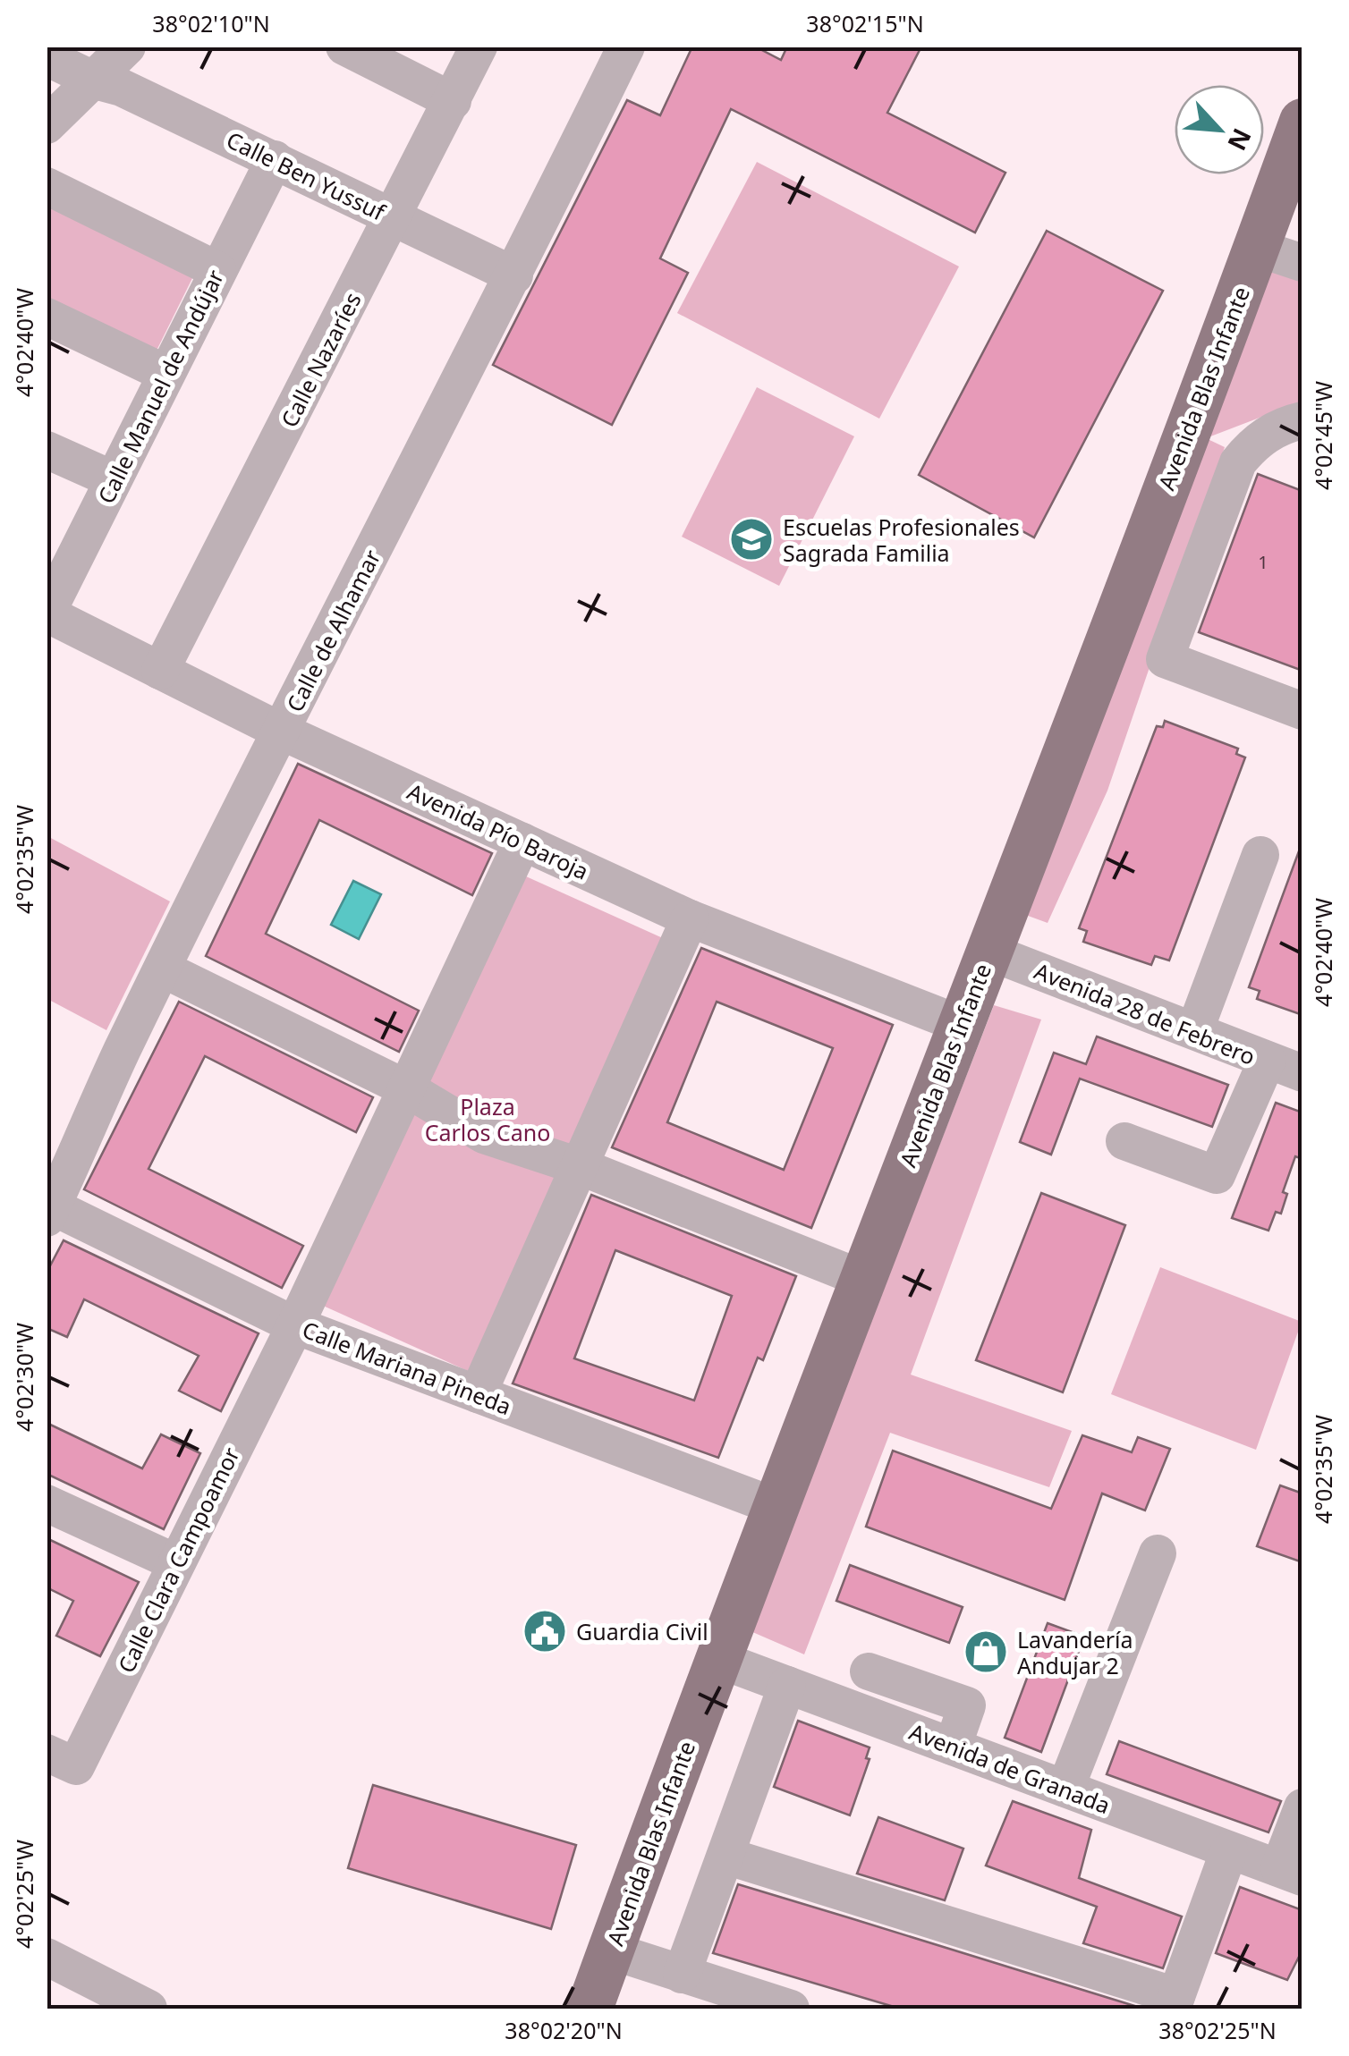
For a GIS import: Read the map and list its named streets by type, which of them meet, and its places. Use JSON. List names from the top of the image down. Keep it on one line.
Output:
{"streets":{"main road":["Avenida Blas Infante"],"street":["Calle Ben Yussuf","Calle Nazaríes","Calle Manuel de Andújar","Calle de Alhamar","Avenida Pío Baroja","Avenida 28 de Febrero","Calle Mariana Pineda","Calle Clara Campoamor","Avenida de Granada"]},"crossings":[["Calle Ben Yussuf","Calle Nazaríes"],["Calle Ben Yussuf","Calle Manuel de Andújar"],["Calle Ben Yussuf","Calle de Alhamar"],["Calle Nazaríes","Avenida Pío Baroja"],["Calle Manuel de Andújar","Avenida Pío Baroja"],["Avenida Blas Infante","Avenida Pío Baroja"],["Avenida Blas Infante","Avenida 28 de Febrero"],["Avenida Blas Infante","Calle Mariana Pineda"],["Avenida Blas Infante","Avenida de Granada"],["Calle de Alhamar","Avenida Pío Baroja"],["Calle de Alhamar","Calle Mariana Pineda"],["Avenida Pío Baroja","Calle Clara Campoamor"],["Calle Mariana Pineda","Calle Clara Campoamor"]],"parks":["Plaza Carlos Cano"],"places":{"school or university":["Escuelas Profesionales Sagrada Familia"],"public building":["Guardia Civil"],"shop":["Lavandería Andujar 2"]},"house_numbers":["1"],"north":"bottom right","coordinates":["38°02'10\"N","38°02'15\"N","4°02'40\"W","4°02'45\"W","4°02'35\"W","4°02'30\"W","4°02'25\"W","38°02'20\"N","38°02'25\"N"]}
